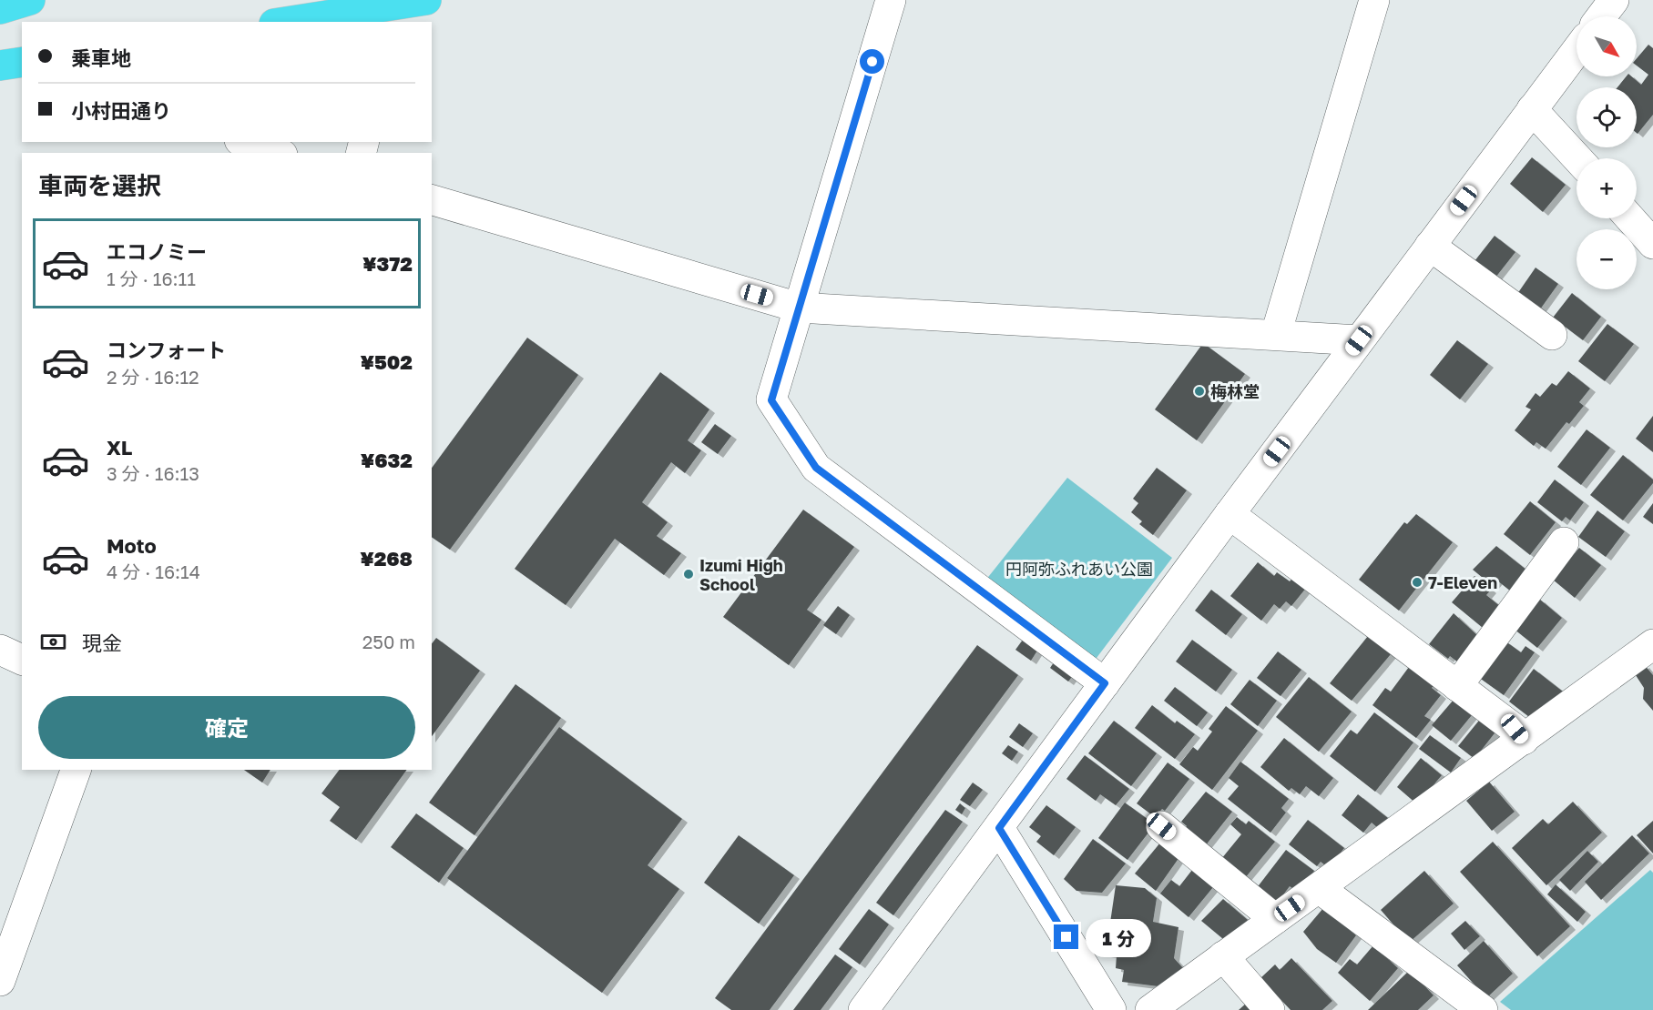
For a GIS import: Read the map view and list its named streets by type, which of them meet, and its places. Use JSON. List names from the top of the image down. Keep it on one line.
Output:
{"parks":["円阿弥ふれあい公園"],"places":["梅林堂","Izumi High School","7-Eleven"],"north":"bottom right","page":{"map_buttons":["+","−"],"banner":["乗車地","小村田通り"],"heading":"車両を選択","list":[{"name":"エコノミー","note":"1 分 · 16:11","value":"¥372"},{"name":"コンフォート","note":"2 分 · 16:12","value":"¥502"},{"name":"XL","note":"3 分 · 16:13","value":"¥632"},{"name":"Moto","note":"4 分 · 16:14","value":"¥268"}],"pay":["現金","250 m"],"buttons":"確定","bubble":"1 分"}}
